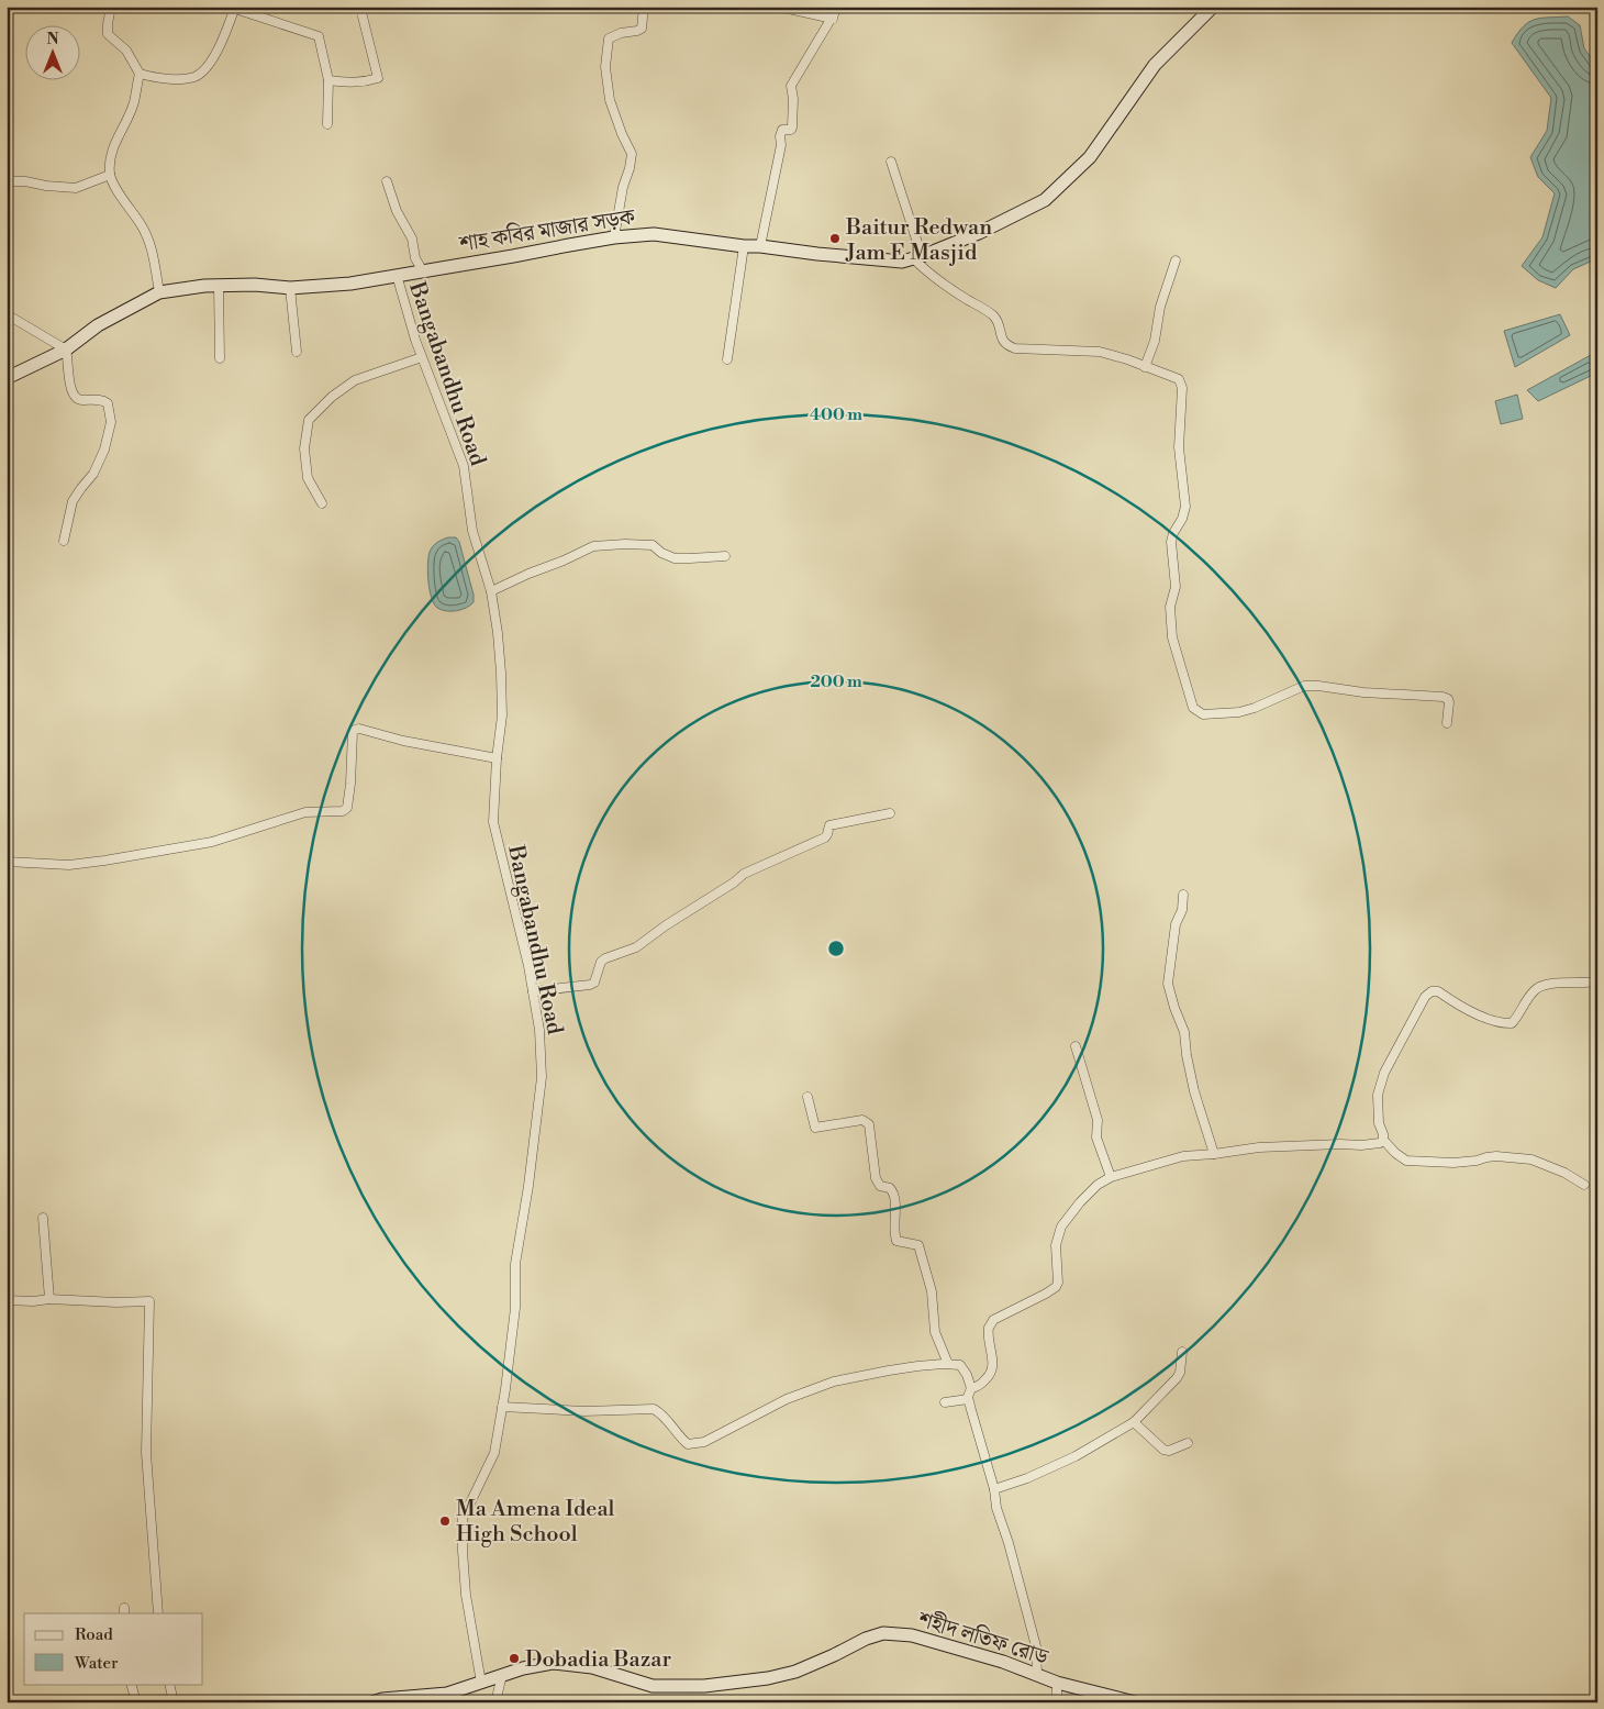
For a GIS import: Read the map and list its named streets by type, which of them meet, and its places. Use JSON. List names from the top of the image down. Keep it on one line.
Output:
{"streets":{"street":["শাহ কবির মাজার সড়ক","Bangabandhu Road","শহীদ লতিফ রোড"]},"crossings":[["শাহ কবির মাজার সড়ক","Bangabandhu Road"],["Bangabandhu Road","শহীদ লতিফ রোড"]],"places":["Baitur Redwan Jam E Masjid","Ma Amena Ideal High School","Dobadia Bazar"],"legend":["Road","Water"],"north":"top","rings":["400 m","200 m"]}
